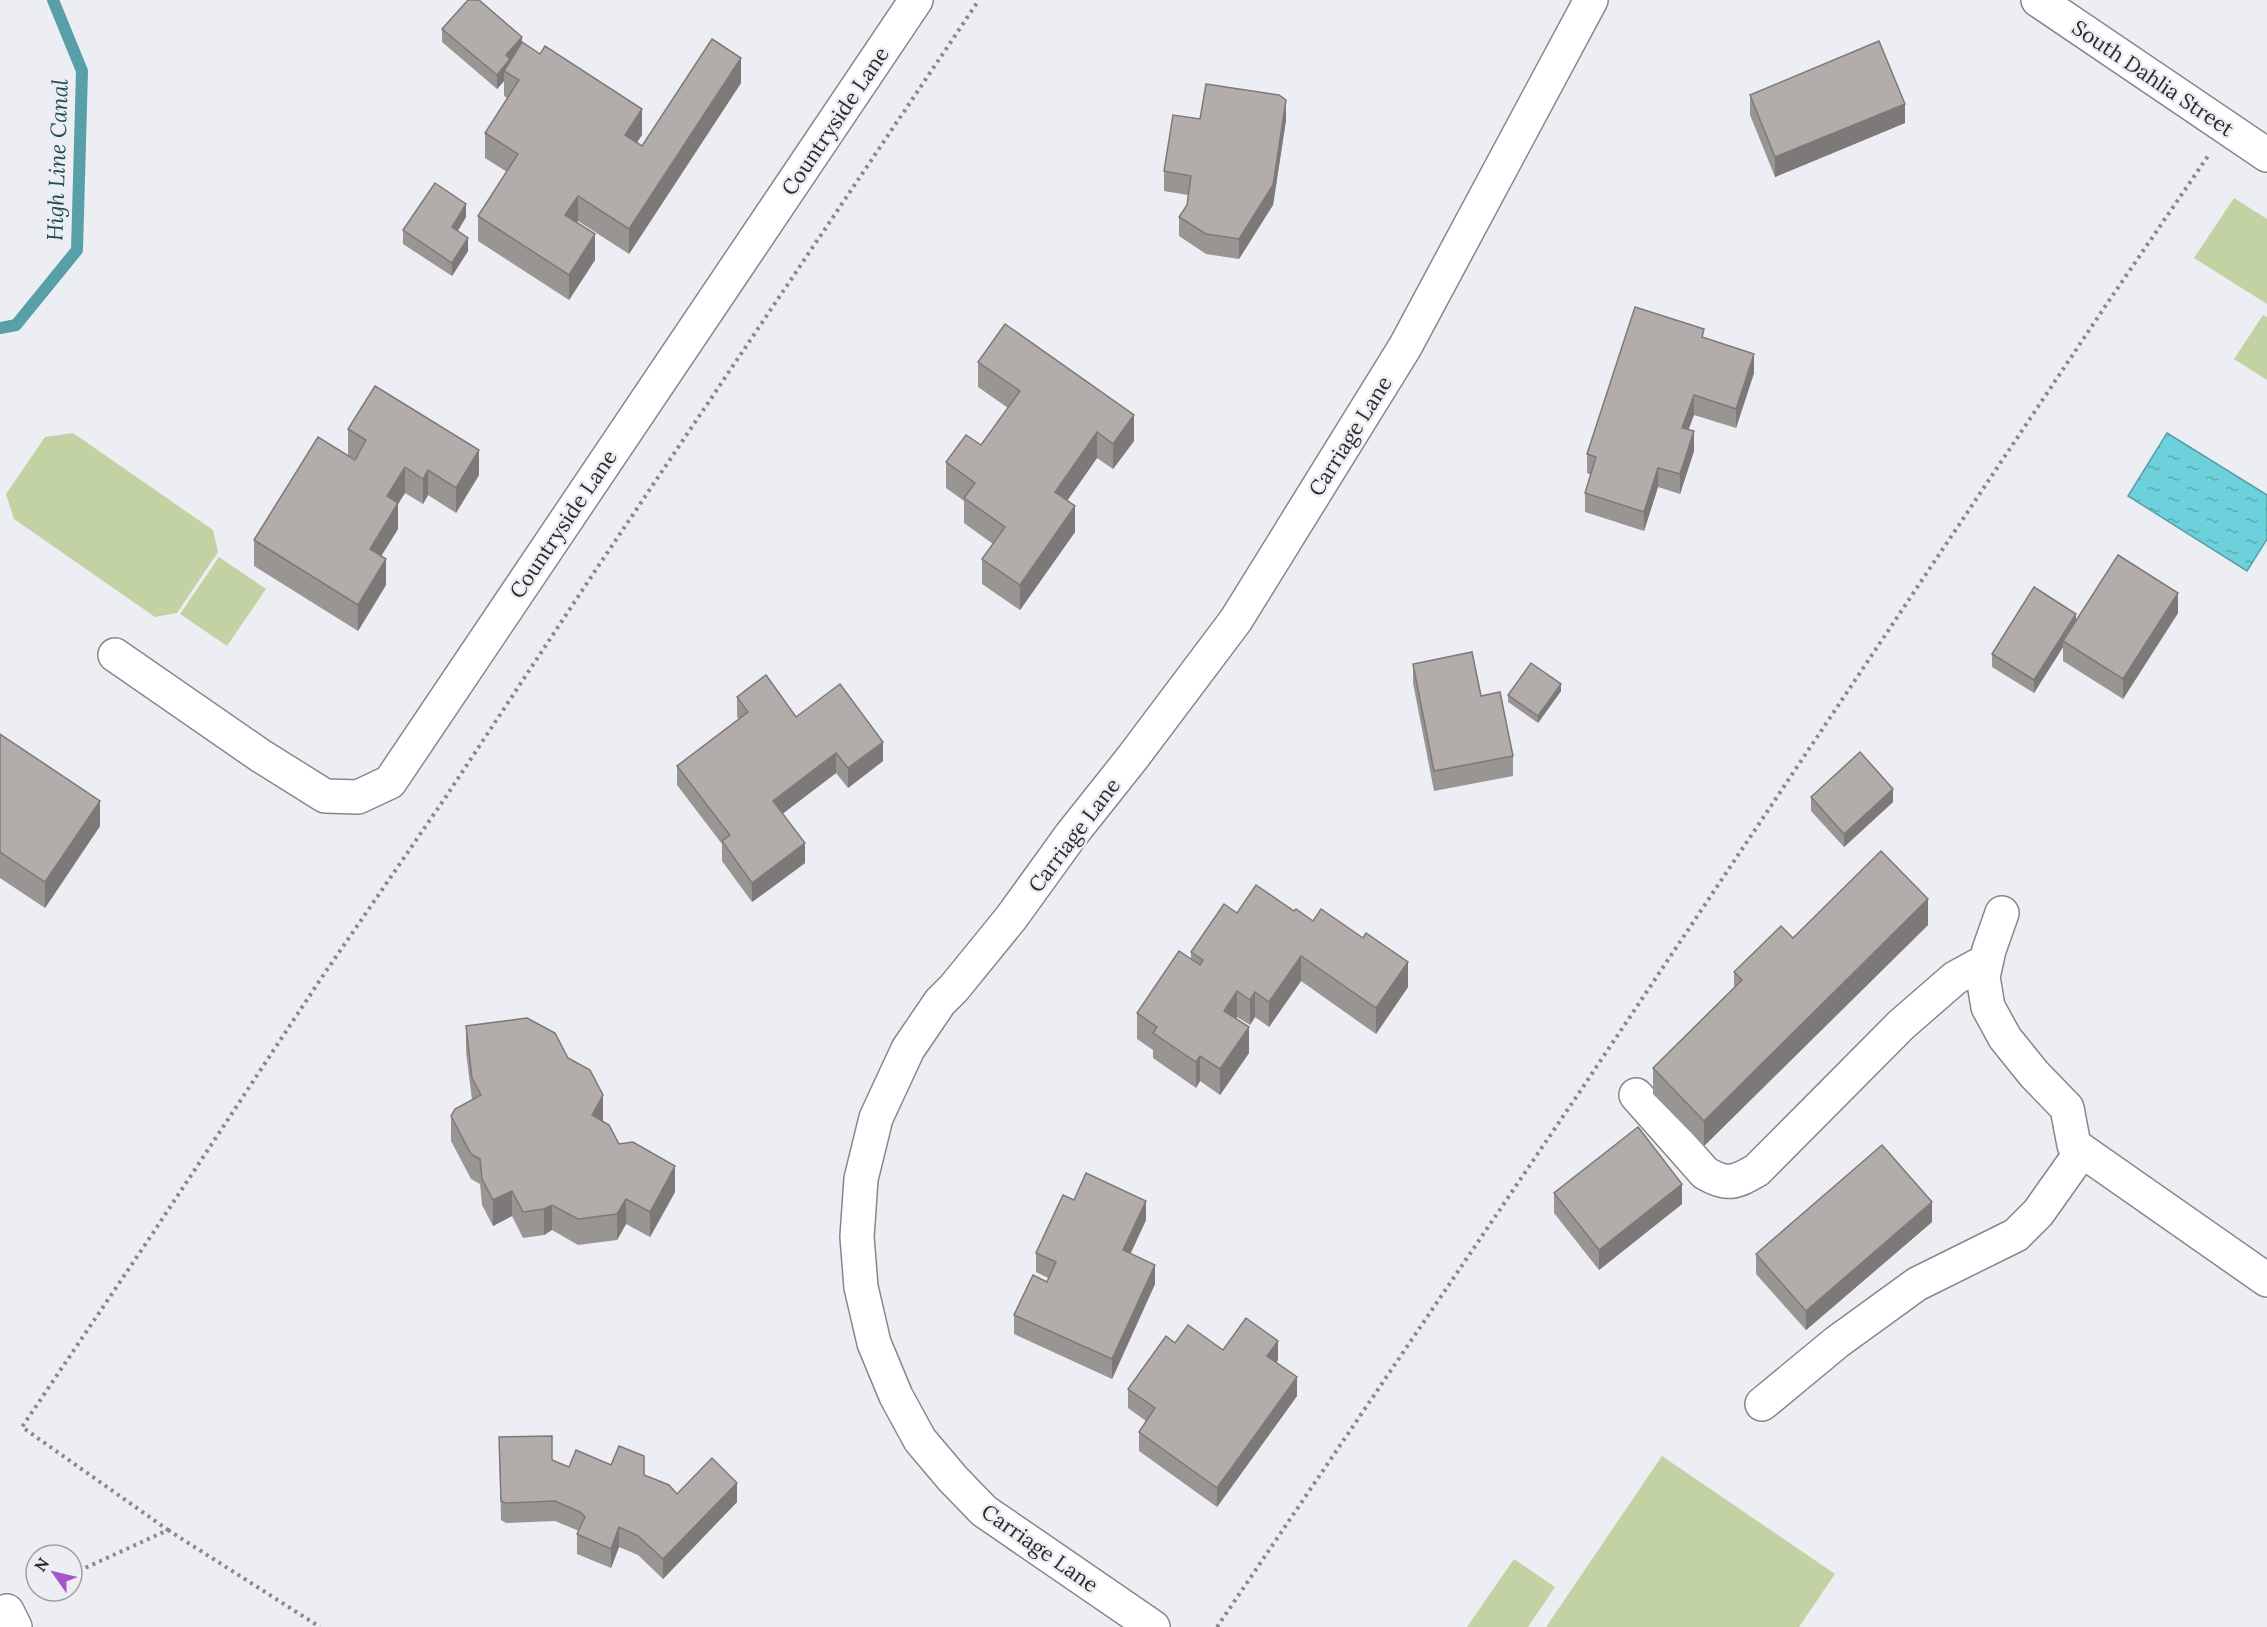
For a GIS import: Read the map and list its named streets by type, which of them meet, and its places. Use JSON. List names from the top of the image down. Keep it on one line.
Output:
{"streets":{"street":["South Dahlia Street","Countryside Lane","Carriage Lane"]},"water":["High Line Canal"],"north":"top left"}
